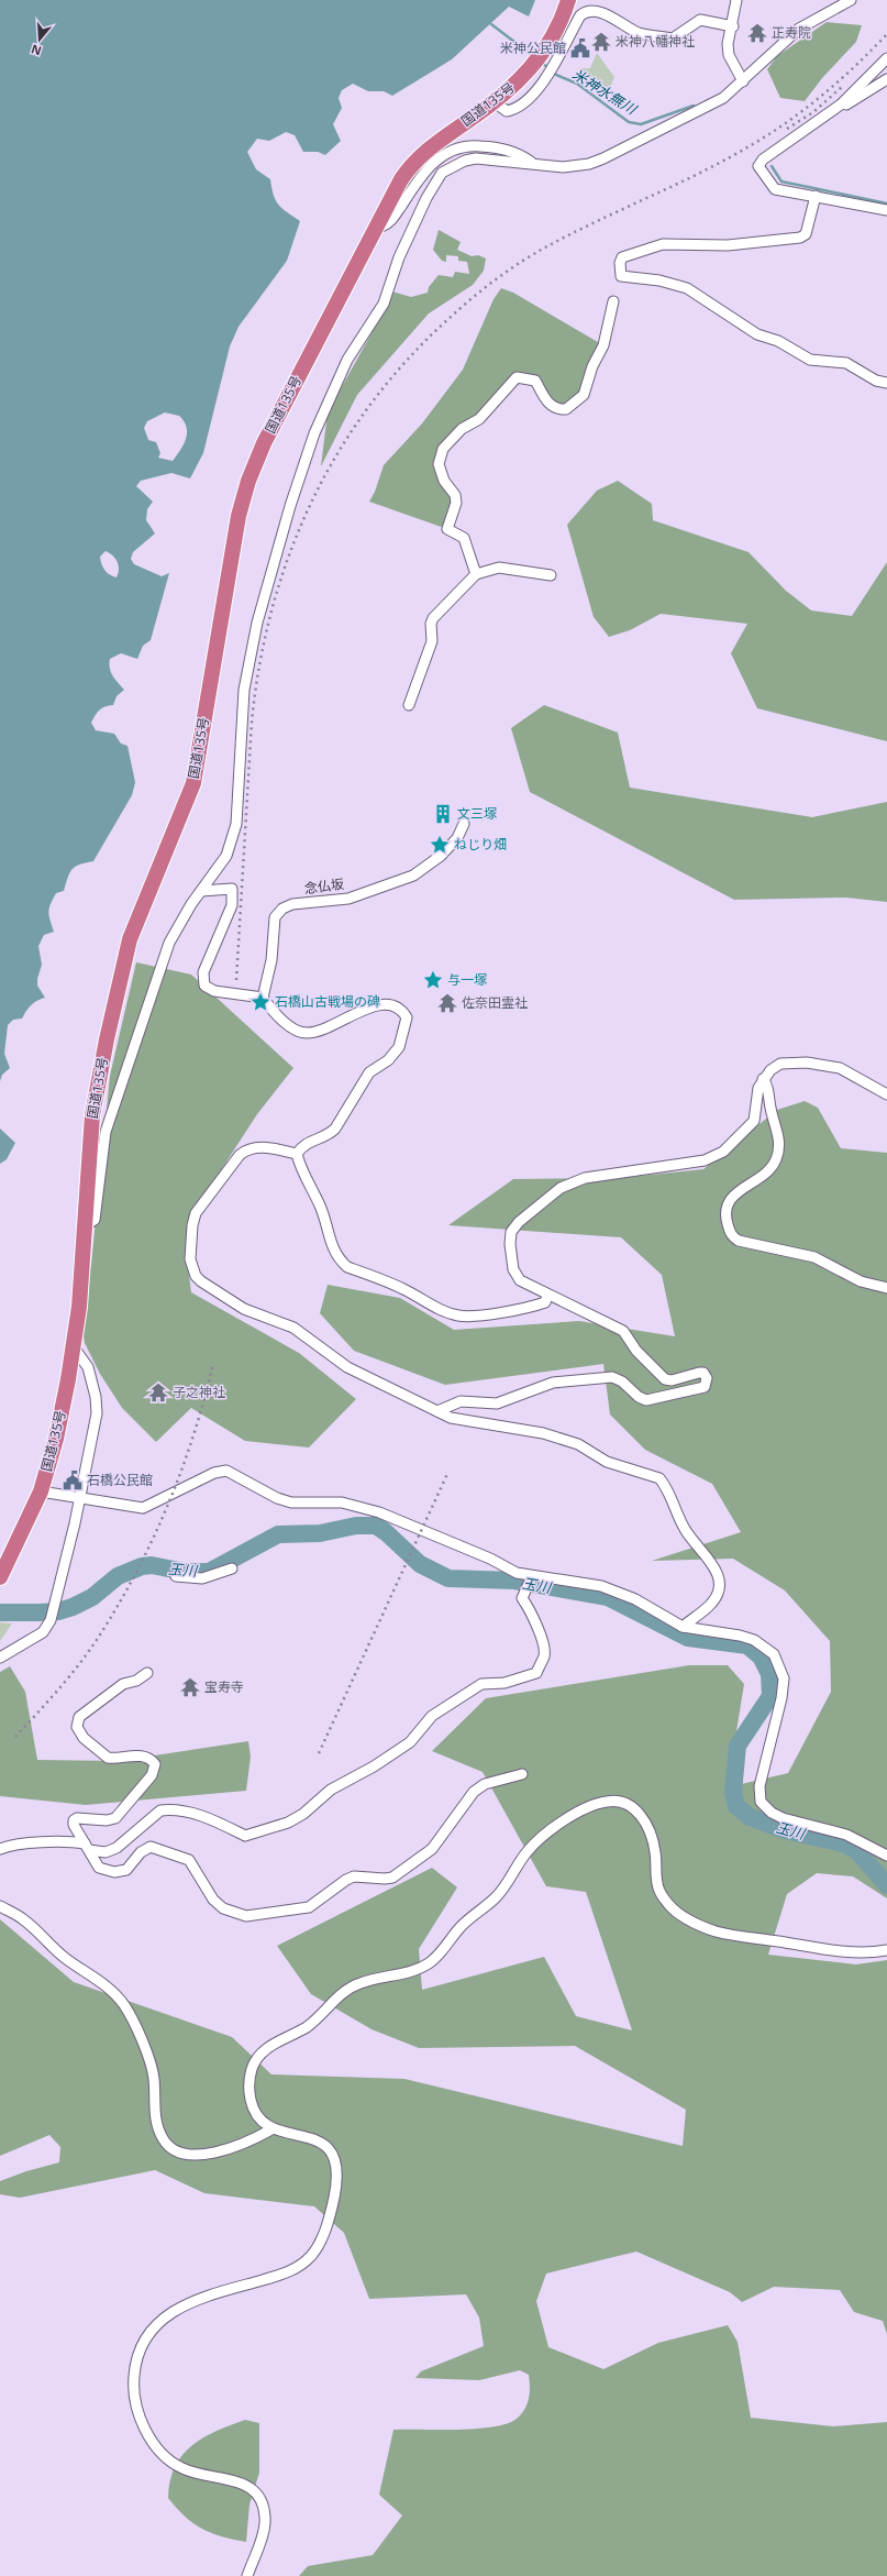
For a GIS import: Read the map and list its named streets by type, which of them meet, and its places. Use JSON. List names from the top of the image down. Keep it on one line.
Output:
{"streets":{"highway":["国道135号"],"street":["念仏坂"]},"water":["米神水無川","玉川"],"places":{"temple":["正寿院","米神八幡神社","佐奈田霊社","子之神社","宝寿寺"],"public building":["米神公民館","石橋公民館"],"building":["文三塚"],"place":["ねじり畑","与一塚","石橋山古戦場の碑"]},"north":"bottom"}
